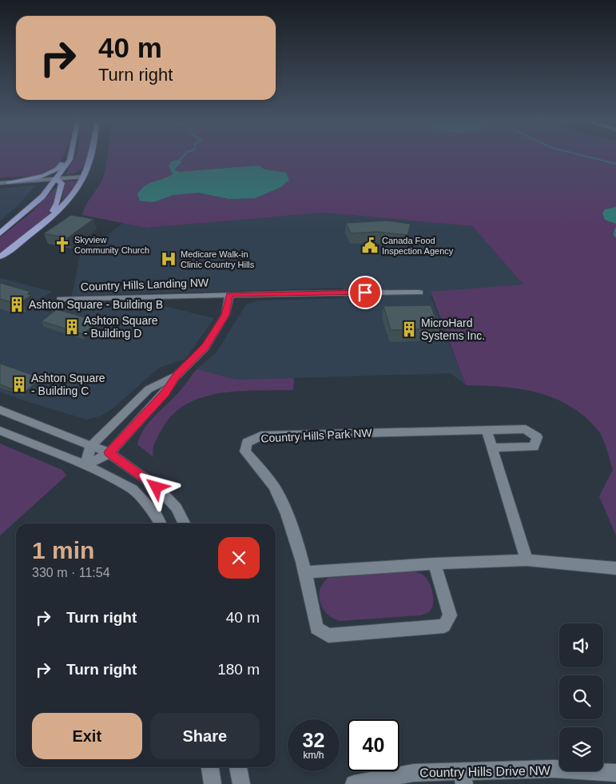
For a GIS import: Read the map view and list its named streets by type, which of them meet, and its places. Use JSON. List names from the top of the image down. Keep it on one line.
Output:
{"streets":{"street":["Country Hills Landing NW","Country Hills Park NW","Country Hills Drive NW"]},"places":{"church":["Skyview Community Church"],"public building":["Canada Food Inspection Agency"],"hospital":["Medicare Walk-in Clinic Country Hills"],"building":["Ashton Square - Building B","Ashton Square - Building D","MicroHard Systems Inc.","Ashton Square - Building C"]},"page":{"turn":["40 m","Turn right"],"heading":["1 min","330 m · 11:54"],"list":[{"name":"Turn right","value":"40 m"},{"name":"Turn right","value":"180 m"}],"buttons":["Exit","Share"],"speed":"32 km/h","limit":"40"}}
